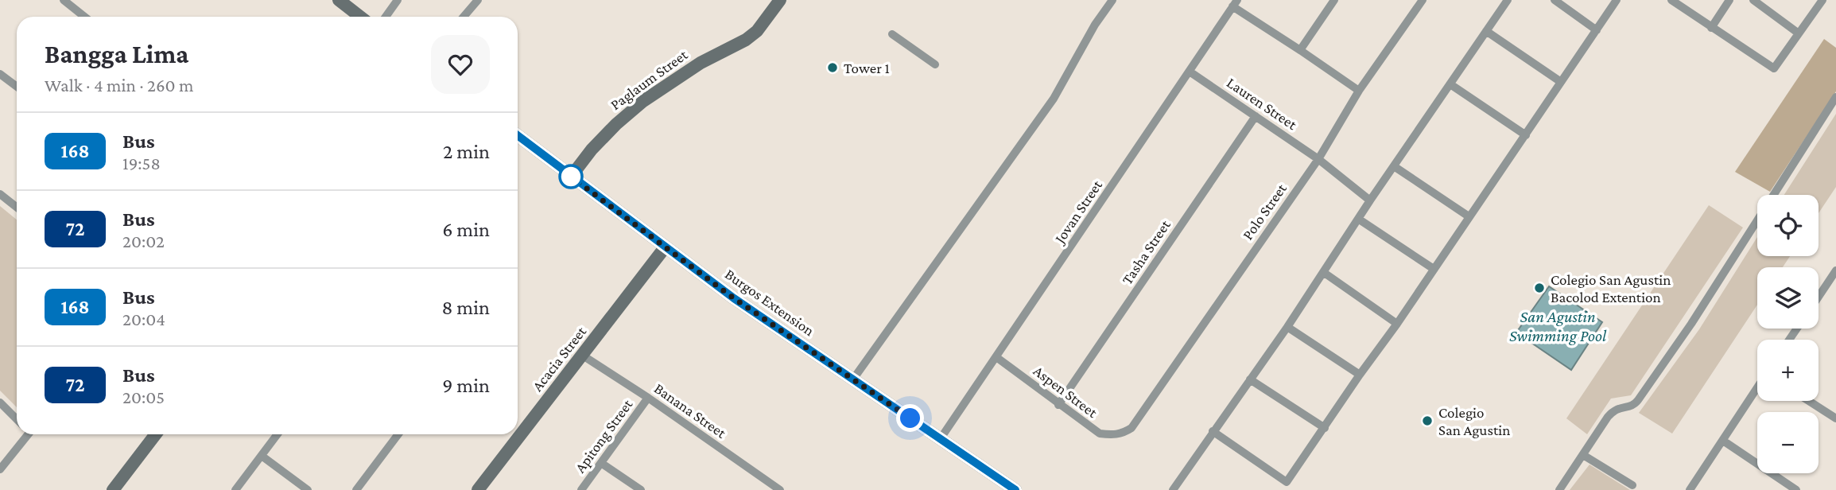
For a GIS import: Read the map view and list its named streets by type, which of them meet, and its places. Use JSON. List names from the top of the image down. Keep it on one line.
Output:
{"streets":{"street":["Paglaum Street","Lauren Street","Jovan Street","Polo Street","Tasha Street","Burgos Extension","Acacia Street","Aspen Street","Banana Street","Apitong Street"]},"crossings":[["Paglaum Street","Burgos Extension"],["Lauren Street","Jovan Street"],["Lauren Street","Polo Street"],["Lauren Street","Tasha Street"],["Jovan Street","Burgos Extension"],["Jovan Street","Aspen Street"],["Polo Street","Aspen Street"],["Tasha Street","Aspen Street"],["Burgos Extension","Acacia Street"],["Acacia Street","Banana Street"],["Banana Street","Apitong Street"]],"water":["San Agustin Swimming Pool"],"places":["Tower 1","Colegio San Agustin Bacolod Extention","Colegio San Agustin"],"lines":["bus line 168"],"page":{"heading":["Bangga Lima","Walk · 4 min · 260 m"],"list":[{"mark":"168","name":"Bus","note":"19:58","value":"2 min"},{"mark":"72","name":"Bus","note":"20:02","value":"6 min"},{"mark":"168","name":"Bus","note":"20:04","value":"8 min"},{"mark":"72","name":"Bus","note":"20:05","value":"9 min"}],"map_buttons":["+","−"]}}
